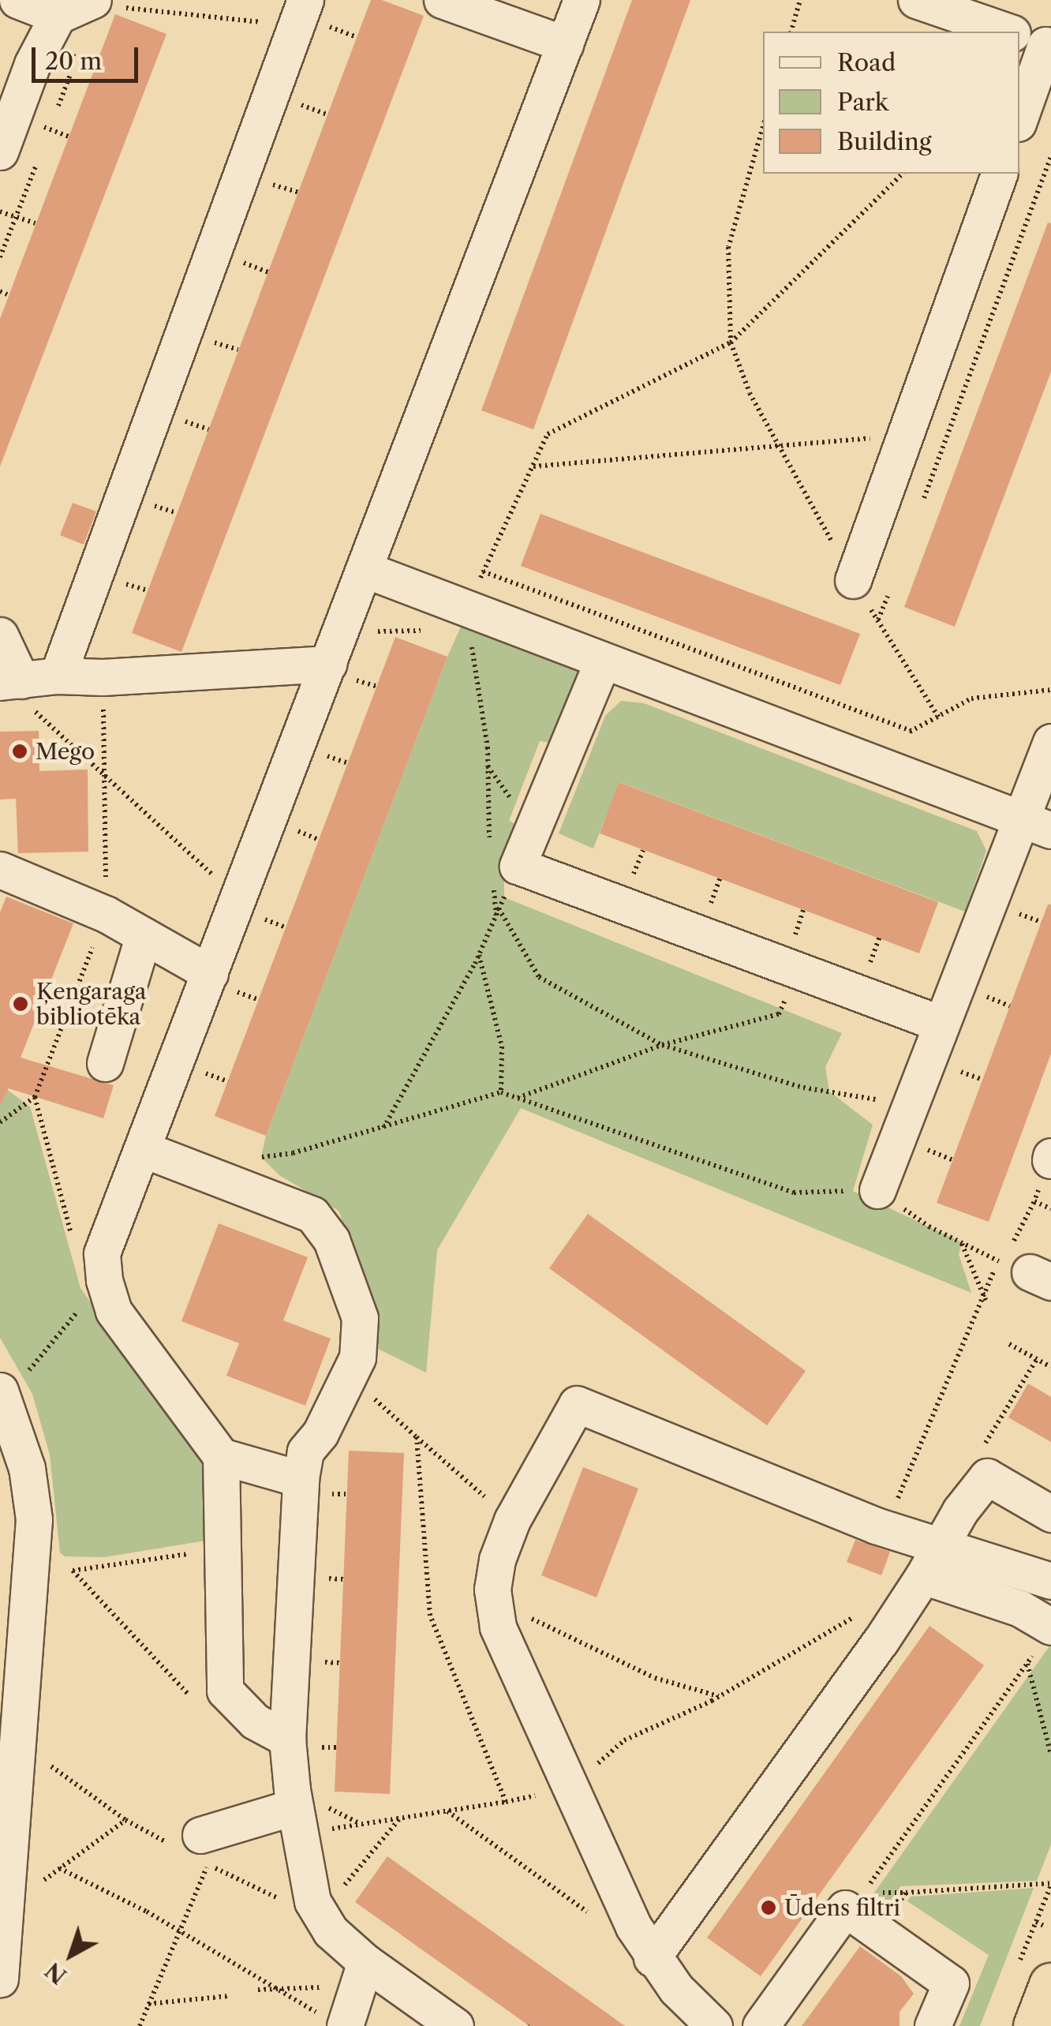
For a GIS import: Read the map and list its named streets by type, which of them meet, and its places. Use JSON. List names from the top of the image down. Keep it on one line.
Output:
{"places":["Mego","Ķengaraga bibliotēka","Ūdens filtri"],"legend":["Road","Park","Building"],"scale_bar":"20 m","north":"bottom left"}
